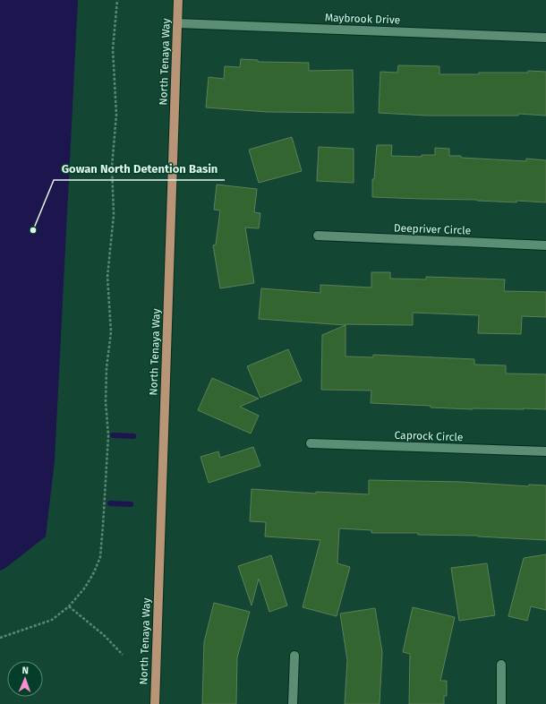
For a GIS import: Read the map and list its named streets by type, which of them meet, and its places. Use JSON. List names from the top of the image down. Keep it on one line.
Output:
{"streets":{"main road":["North Tenaya Way"],"street":["Maybrook Drive","Deepriver Circle","Caprock Circle"]},"crossings":[["Maybrook Drive","North Tenaya Way"]],"places":["Gowan North Detention Basin"],"north":"top"}
